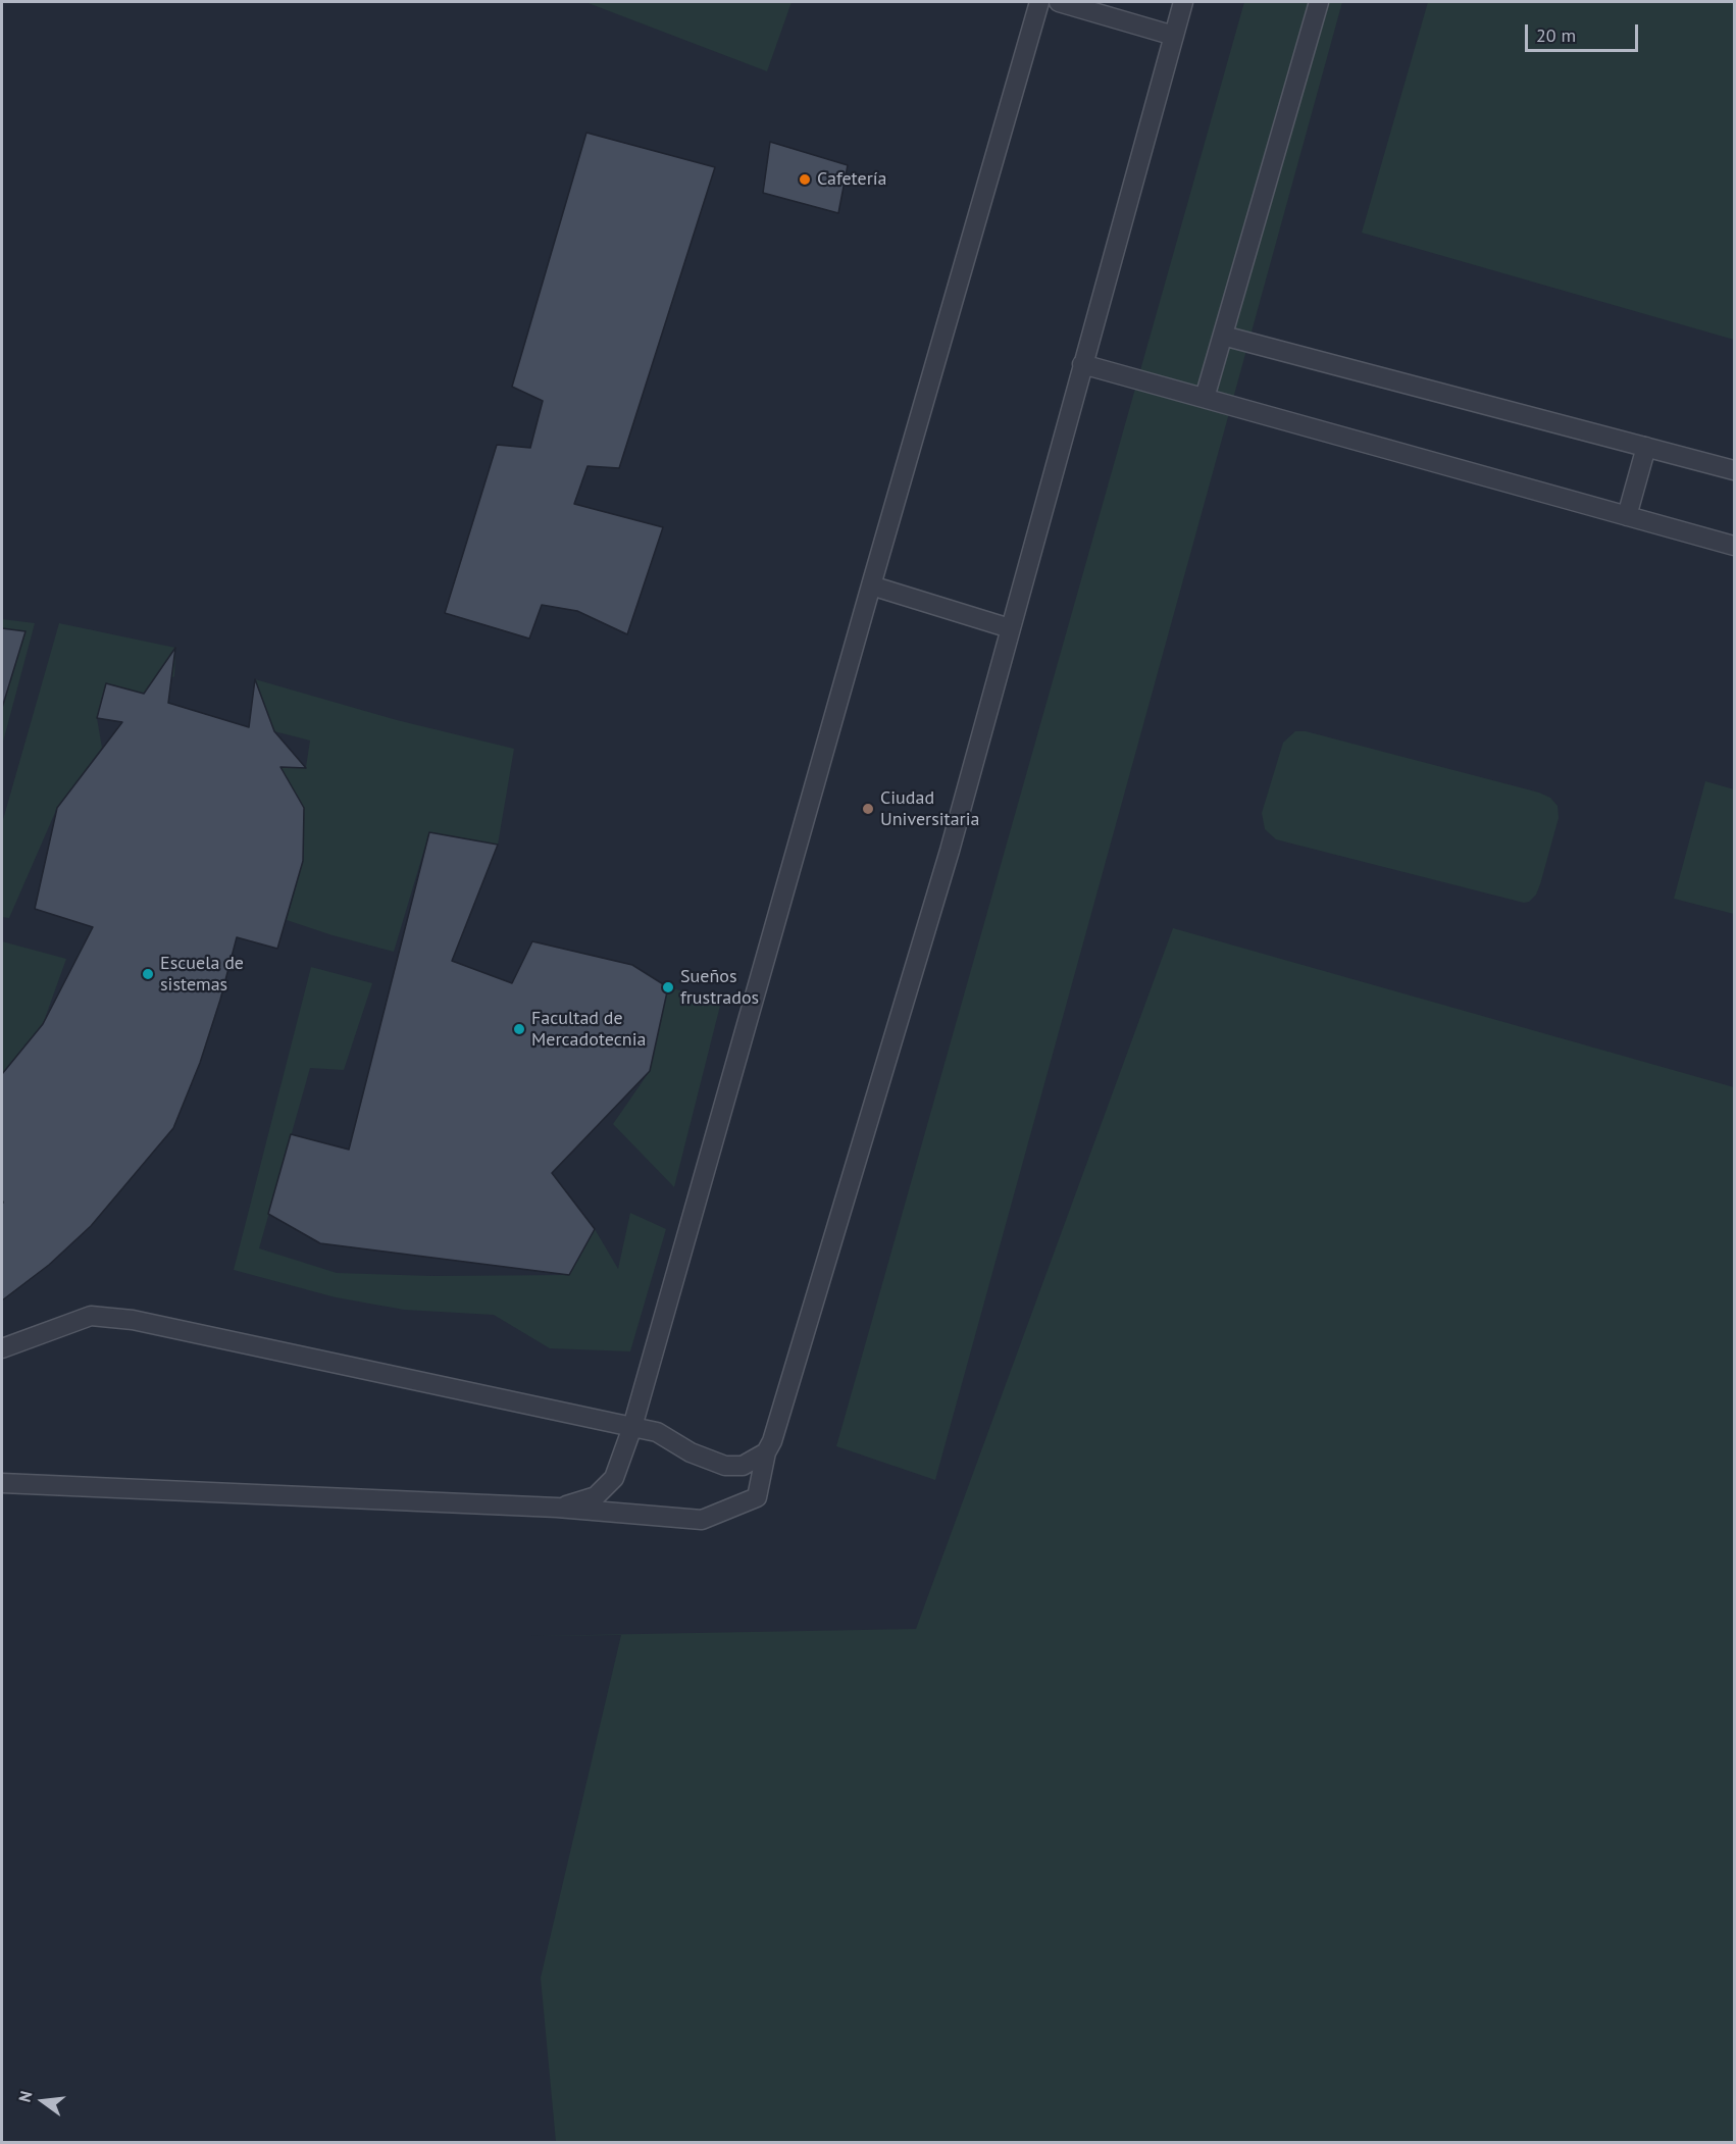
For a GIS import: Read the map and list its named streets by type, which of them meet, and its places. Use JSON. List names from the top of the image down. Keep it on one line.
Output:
{"places":["Cafetería","Ciudad Universitaria","Escuela de sistemas","Sueños frustrados","Facultad de Mercadotecnia"],"scale_bar":"20 m","north":"left"}
